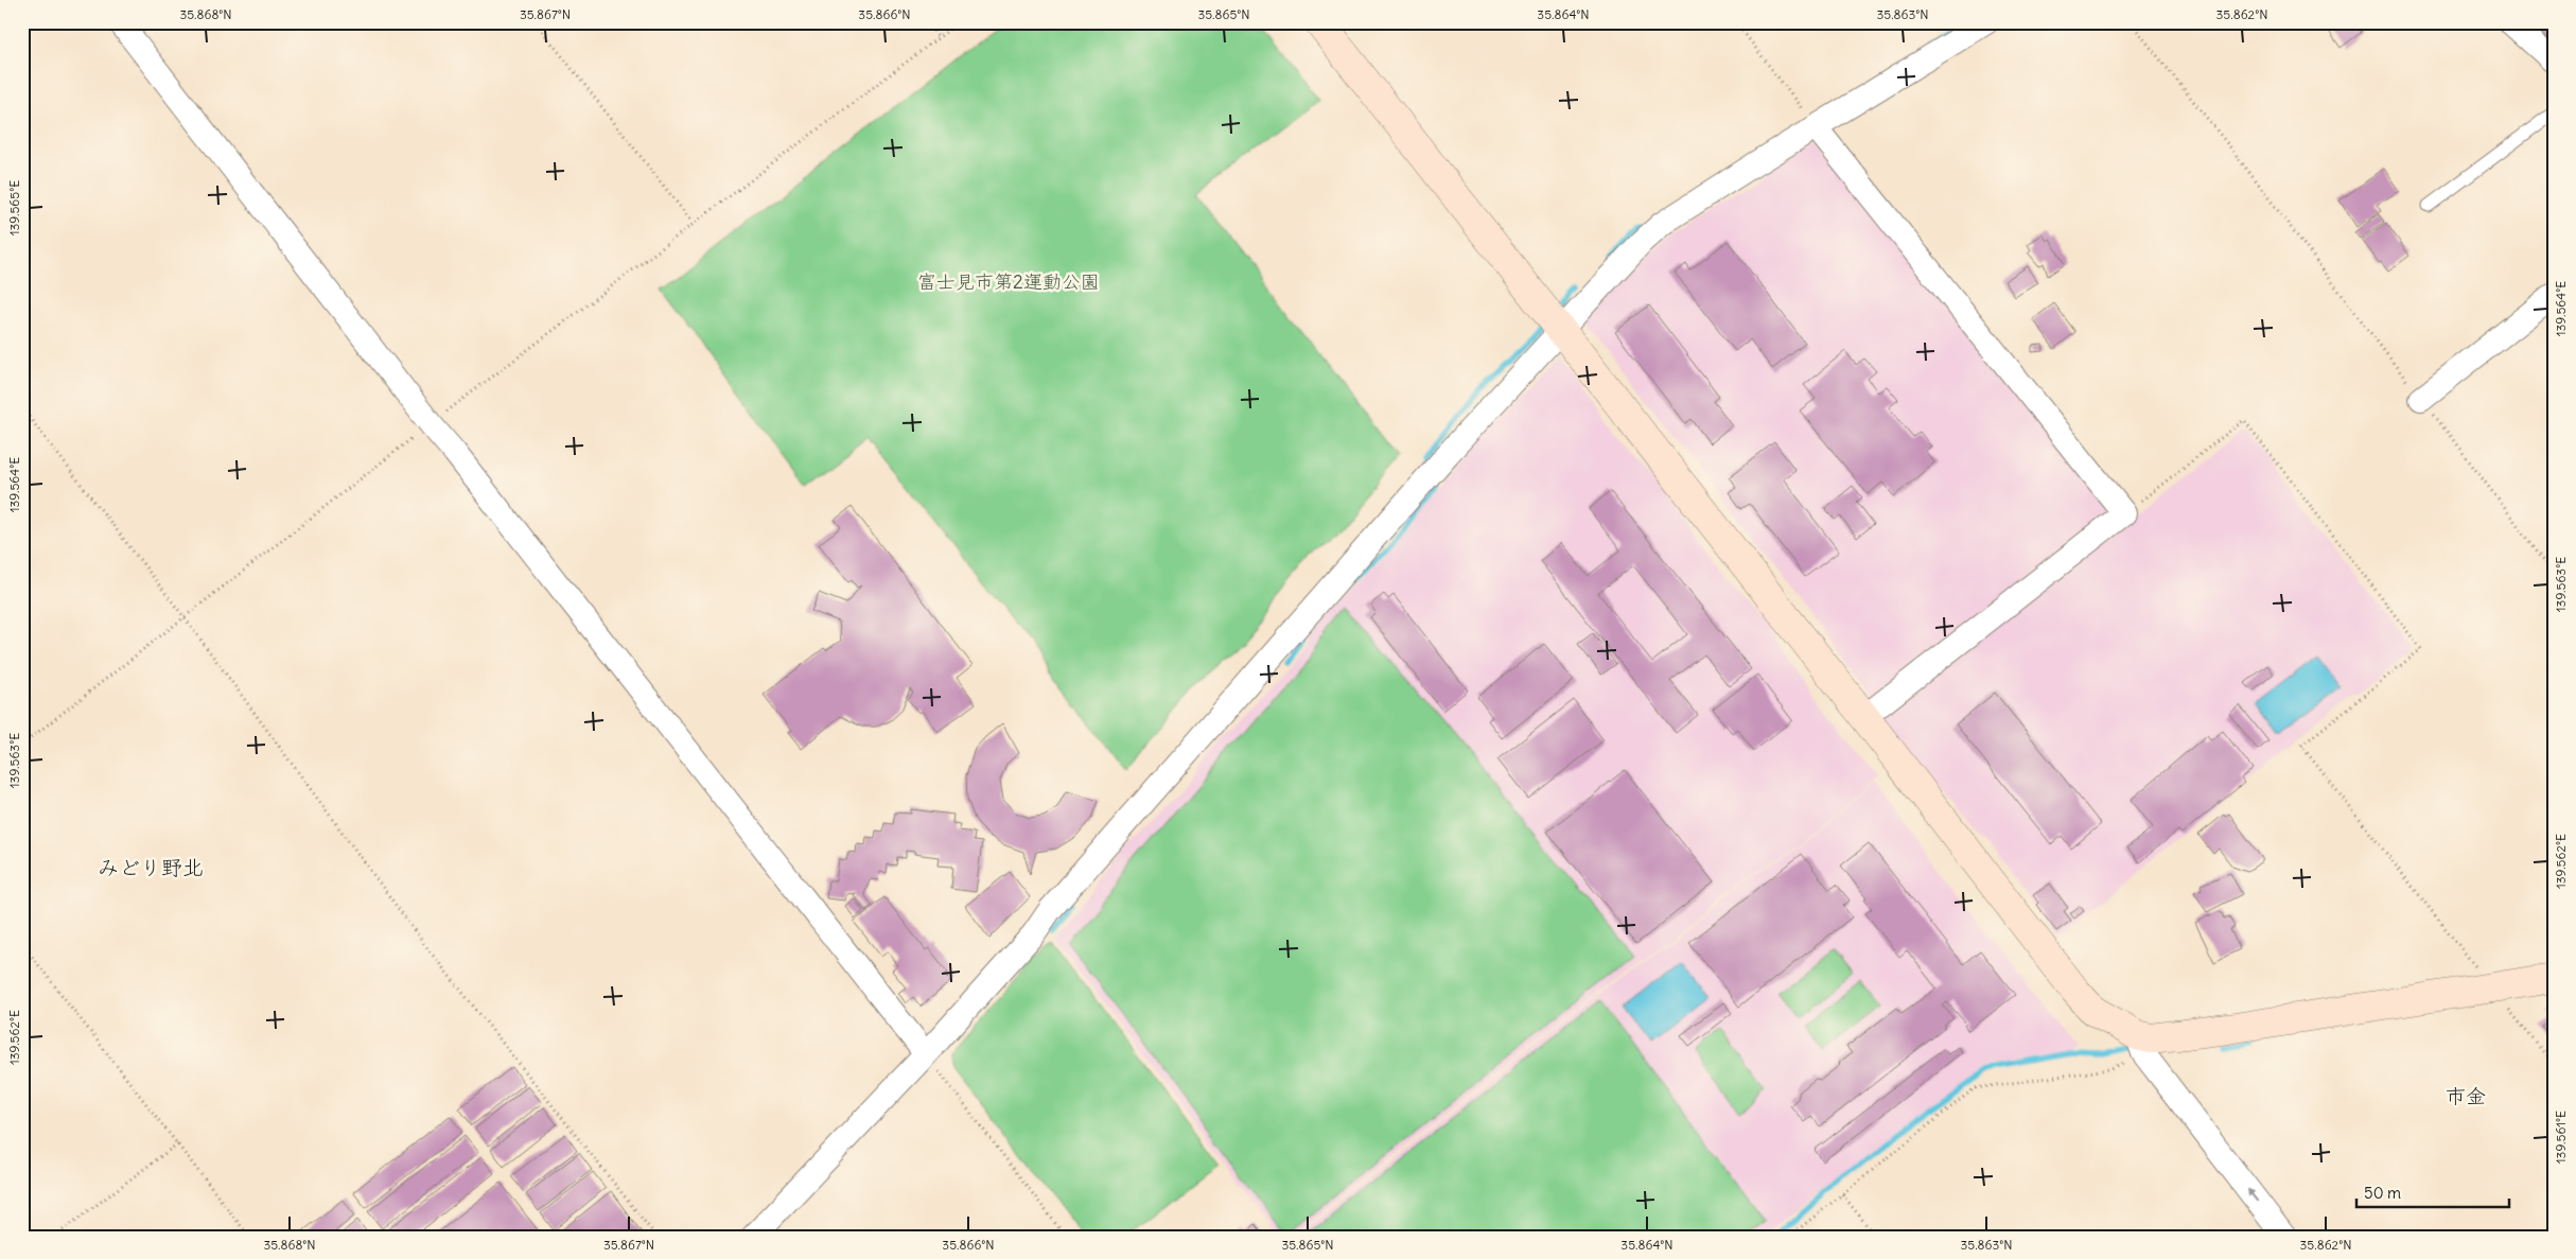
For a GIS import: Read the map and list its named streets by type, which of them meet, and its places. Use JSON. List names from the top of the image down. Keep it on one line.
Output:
{"districts":["みどり野北","市金"],"parks":["富士見市第2運動公園"],"scale_bar":"50 m","coordinates":["35.868°N","35.867°N","35.866°N","35.865°N","35.864°N","35.863°N","35.862°N","139.565°E","139.564°E","139.563°E","139.562°E","139.561°E"]}
